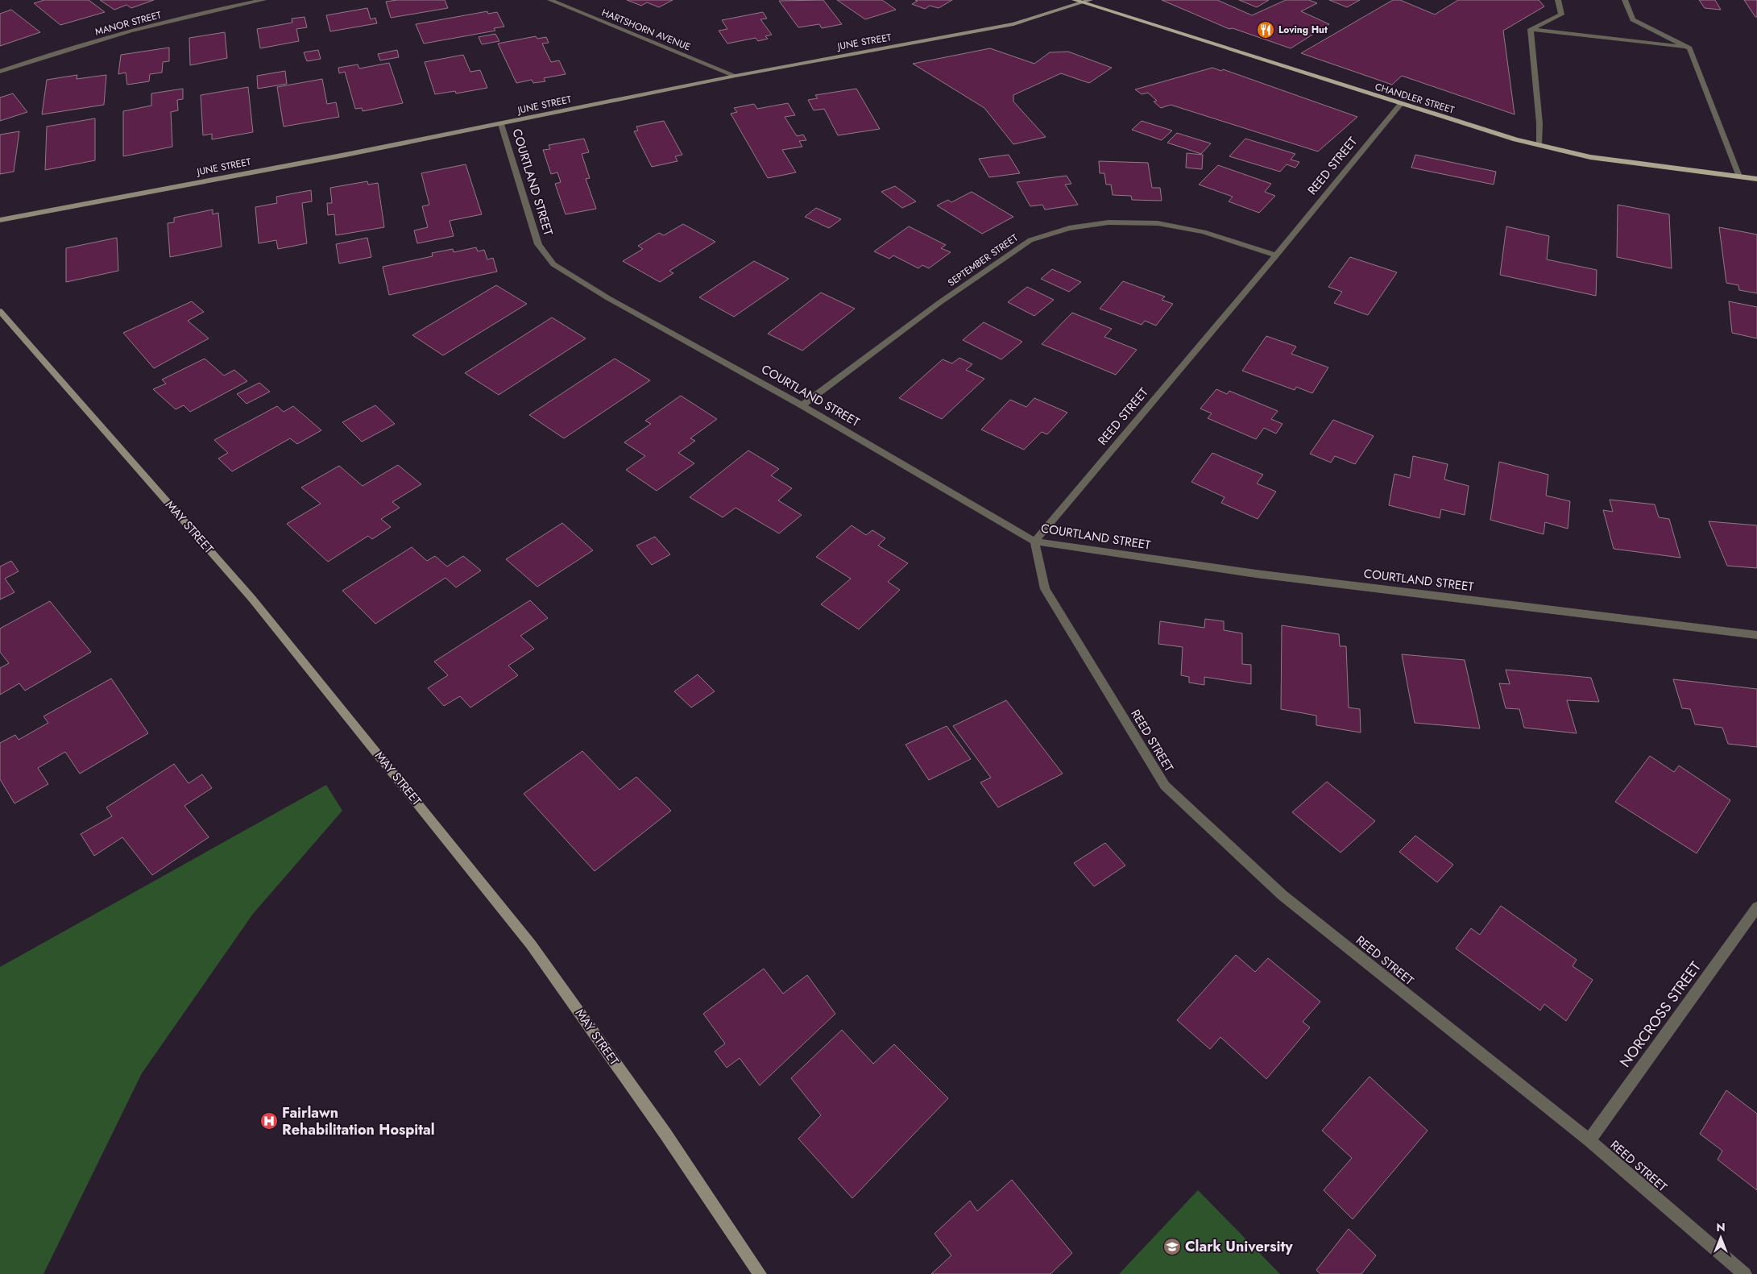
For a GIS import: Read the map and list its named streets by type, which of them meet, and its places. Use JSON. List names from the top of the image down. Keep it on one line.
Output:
{"streets":{"main road":["CHANDLER STREET"],"street":["MANOR STREET","HARTSHORN AVENUE","JUNE STREET","REED STREET","COURTLAND STREET","SEPTEMBER STREET","MAY STREET","NORCROSS STREET"]},"crossings":[["HARTSHORN AVENUE","JUNE STREET"],["JUNE STREET","CHANDLER STREET"],["JUNE STREET","COURTLAND STREET"],["CHANDLER STREET","REED STREET"],["REED STREET","COURTLAND STREET"],["REED STREET","SEPTEMBER STREET"],["REED STREET","NORCROSS STREET"],["COURTLAND STREET","SEPTEMBER STREET"]],"places":{"restaurant":["Loving Hut"],"hospital":["Fairlawn Rehabilitation Hospital"],"school or university":["Clark University"]},"north":"top"}
